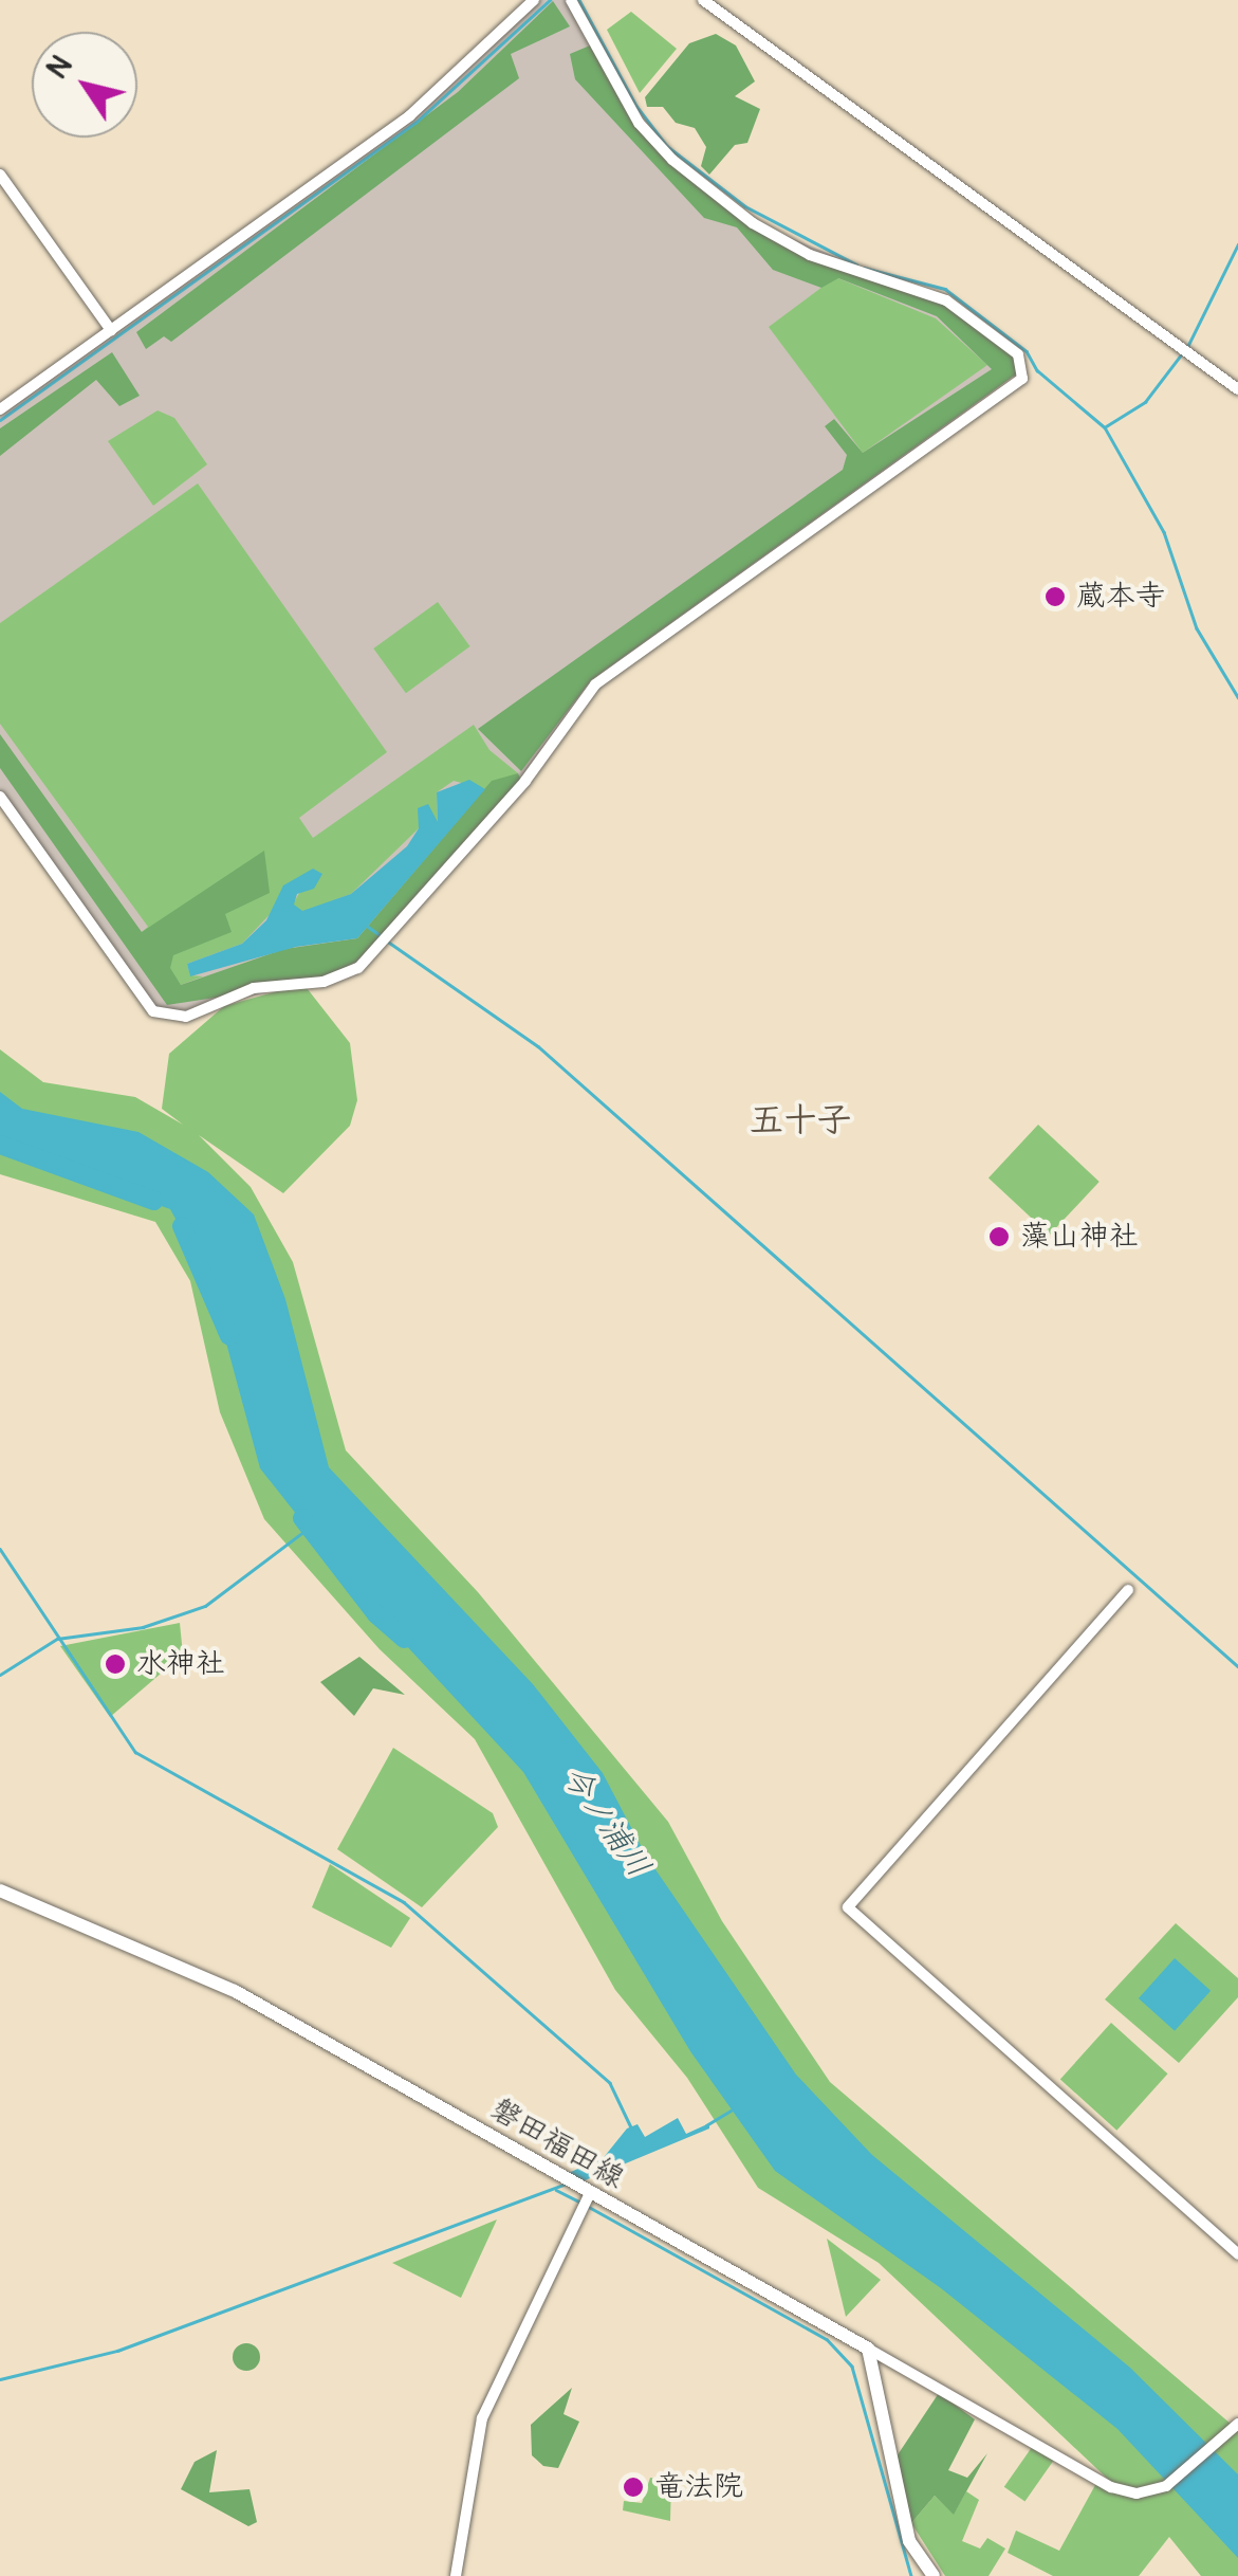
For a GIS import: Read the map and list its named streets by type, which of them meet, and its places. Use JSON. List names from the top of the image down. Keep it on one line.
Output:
{"streets":{"main road":["磐田福田線"]},"districts":["五十子"],"water":["今ノ浦川"],"places":["蔵本寺","藻山神社","水神社","竜法院"],"north":"top left"}
